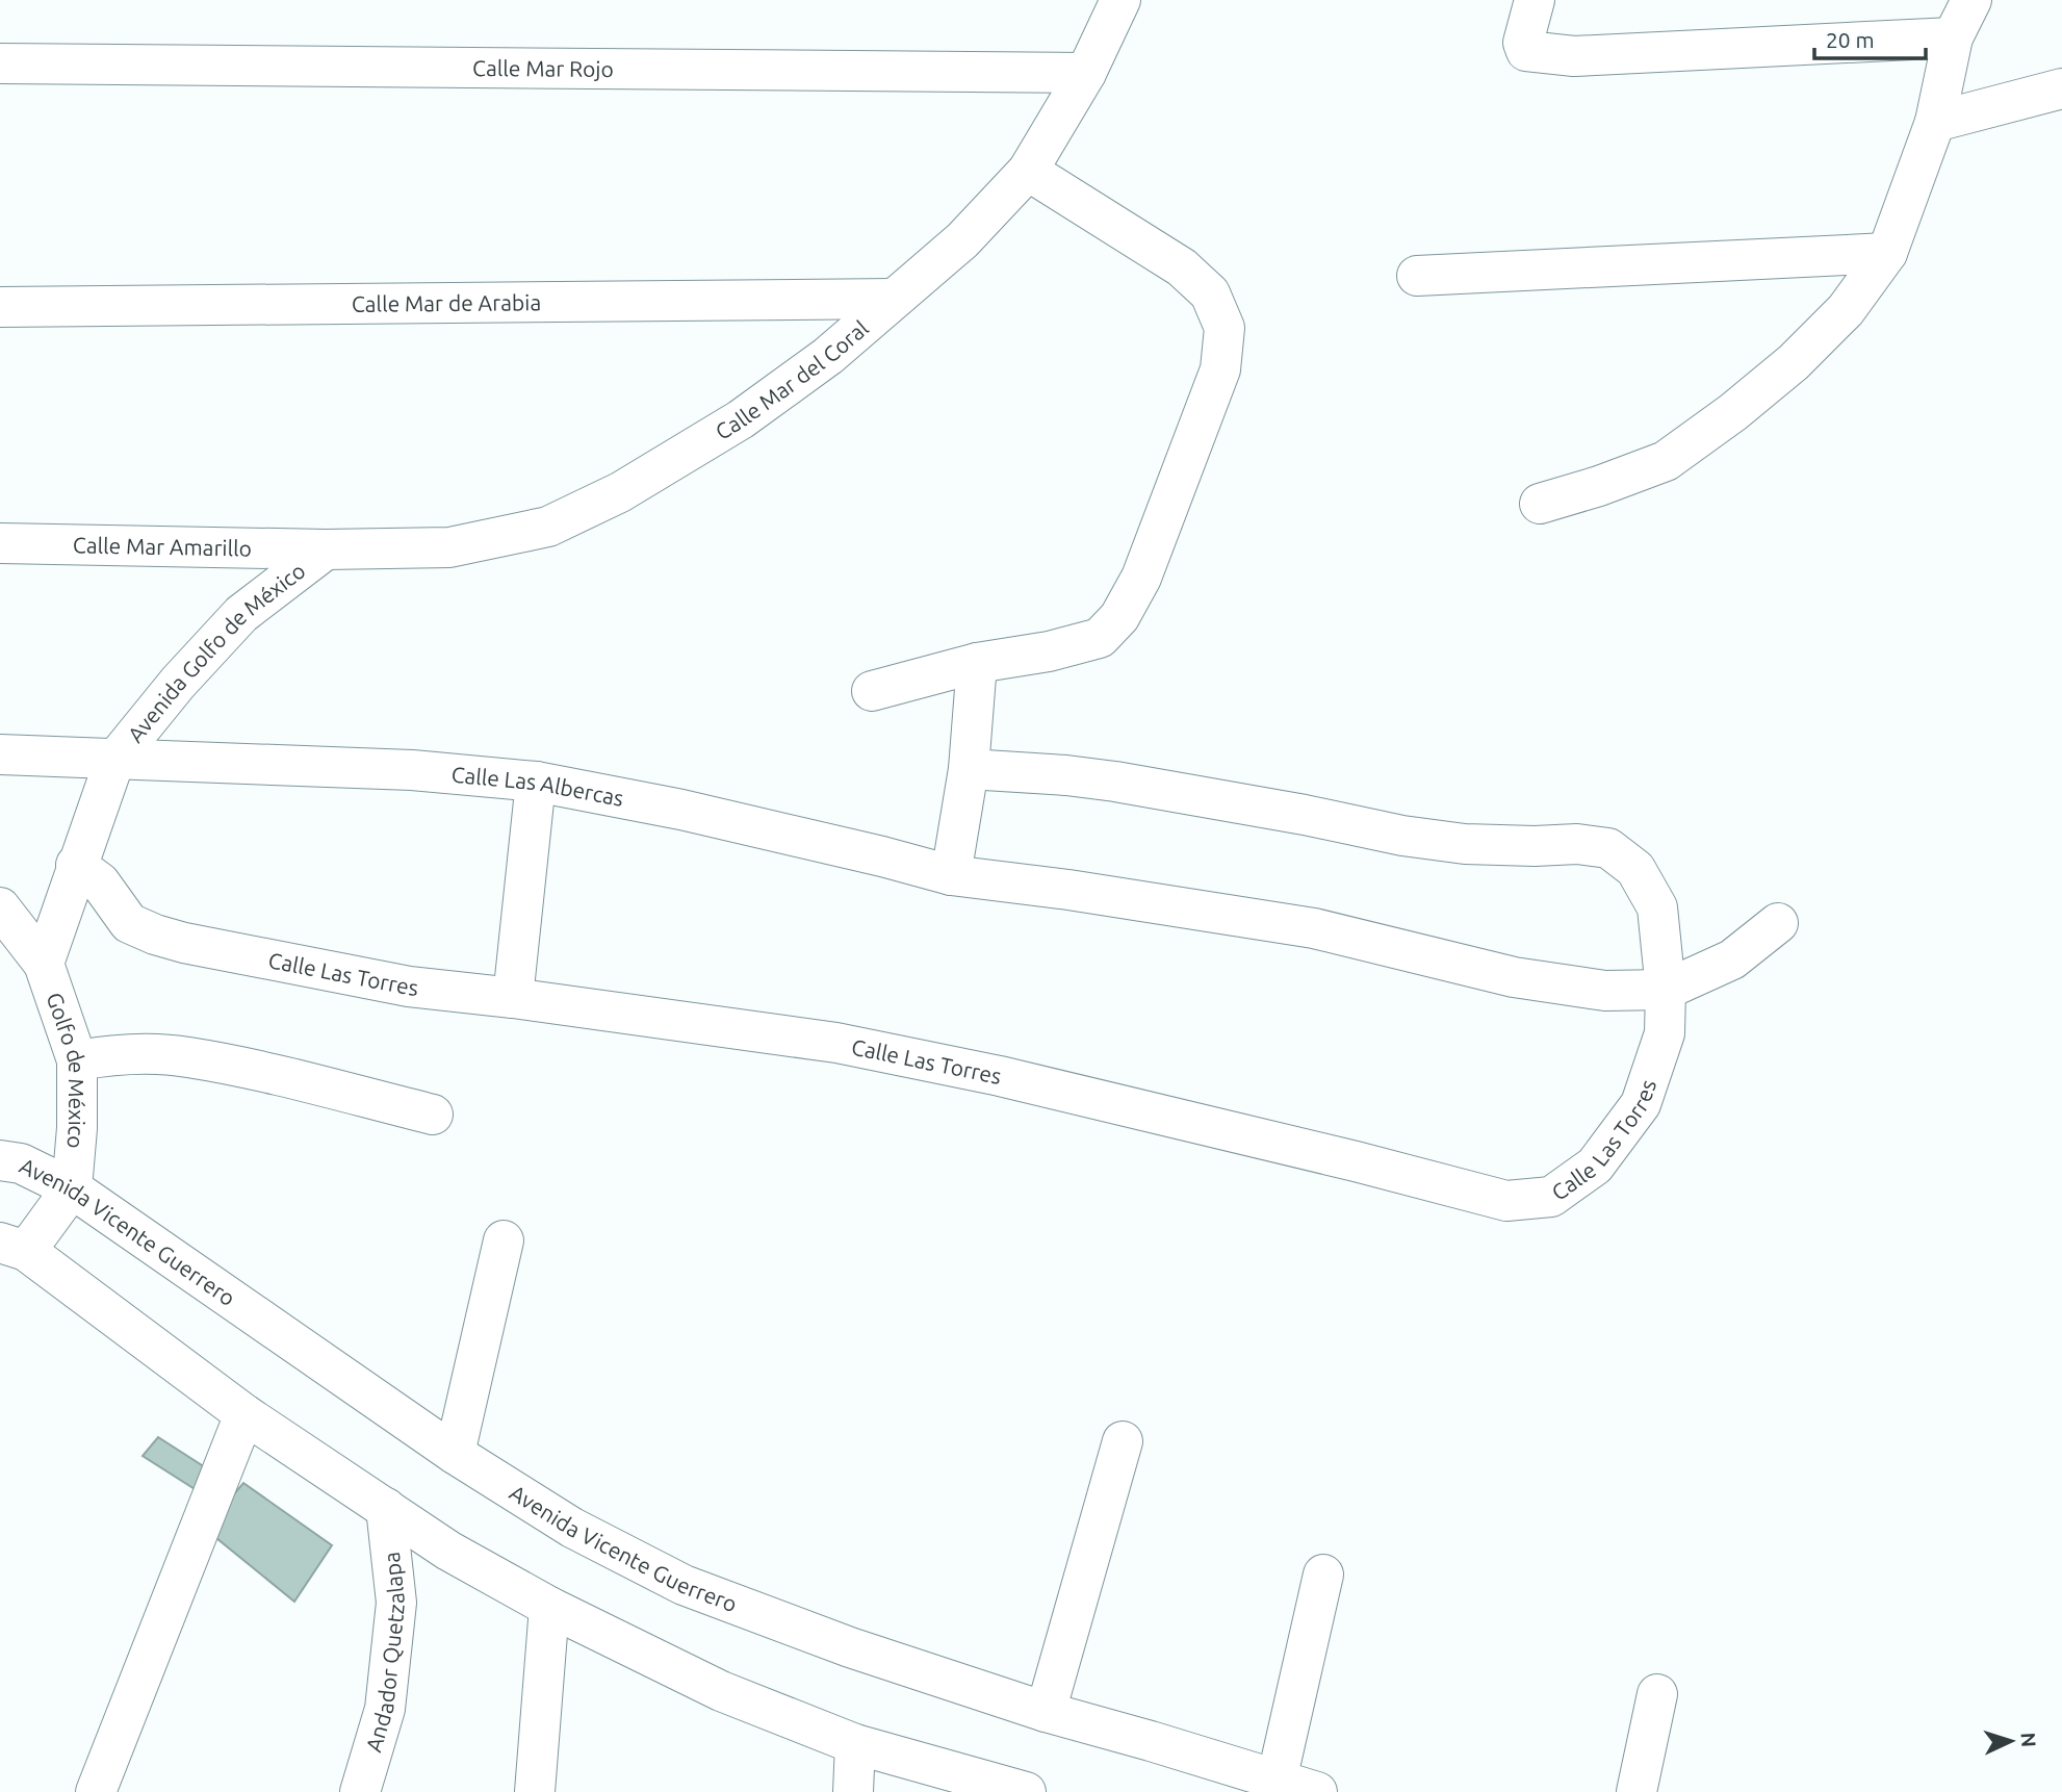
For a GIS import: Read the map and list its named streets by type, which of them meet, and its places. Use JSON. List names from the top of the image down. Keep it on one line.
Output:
{"streets":{"street":["Calle Mar Rojo","Calle Mar de Arabia","Calle Mar del Coral","Calle Mar Amarillo","Avenida Golfo de México","Calle Las Albercas","Calle Las Torres","Golfo de México","Avenida Vicente Guerrero","Andador Quetzalapa"]},"crossings":[["Calle Mar Rojo","Calle Mar del Coral"],["Calle Mar de Arabia","Calle Mar del Coral"],["Calle Mar del Coral","Calle Mar Amarillo"],["Calle Mar del Coral","Avenida Golfo de México"],["Calle Mar Amarillo","Avenida Golfo de México"],["Avenida Golfo de México","Calle Las Albercas"],["Avenida Golfo de México","Calle Las Torres"],["Avenida Golfo de México","Golfo de México"],["Calle Las Albercas","Calle Las Torres"],["Golfo de México","Avenida Vicente Guerrero"]],"scale_bar":"20 m","north":"right"}
